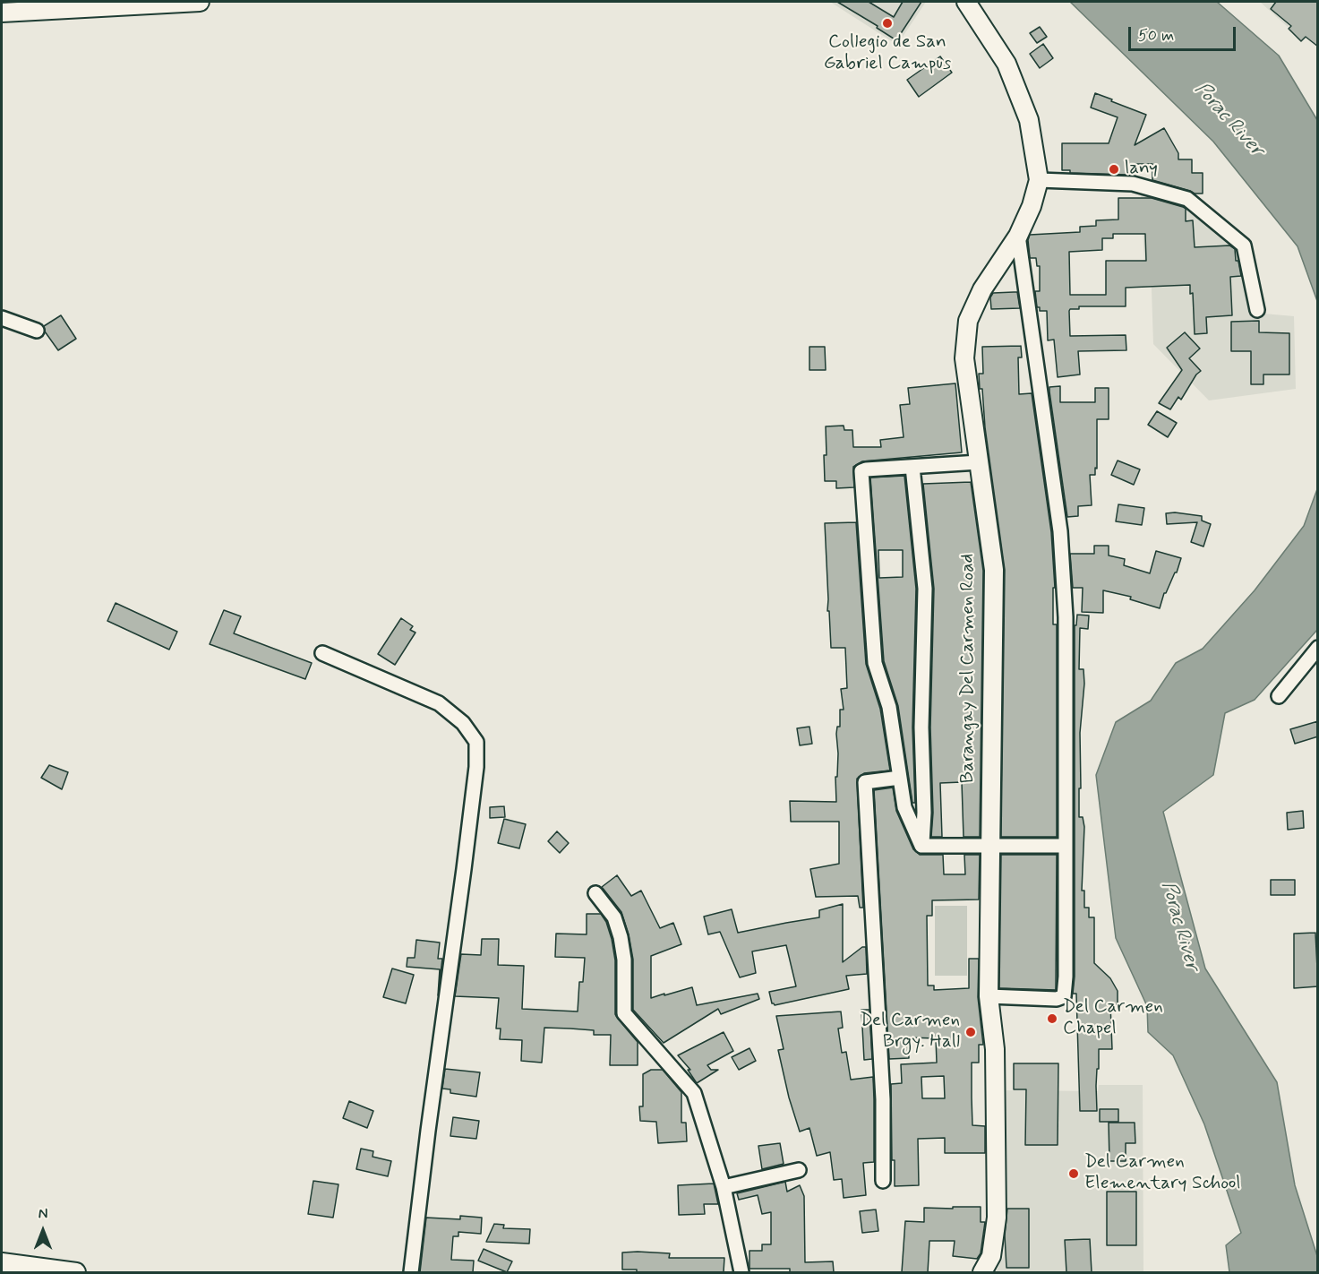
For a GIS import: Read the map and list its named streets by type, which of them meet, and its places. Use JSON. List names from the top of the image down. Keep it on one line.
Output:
{"streets":{"street":["Barangay Del Carmen Road"]},"water":["Porac River"],"places":["Collegio de San Gabriel Campus","lany","Del Carmen Chapel","Del Carmen Brgy. Hall","Del Carmen Elementary School"],"scale_bar":"50 m","north":"top"}
